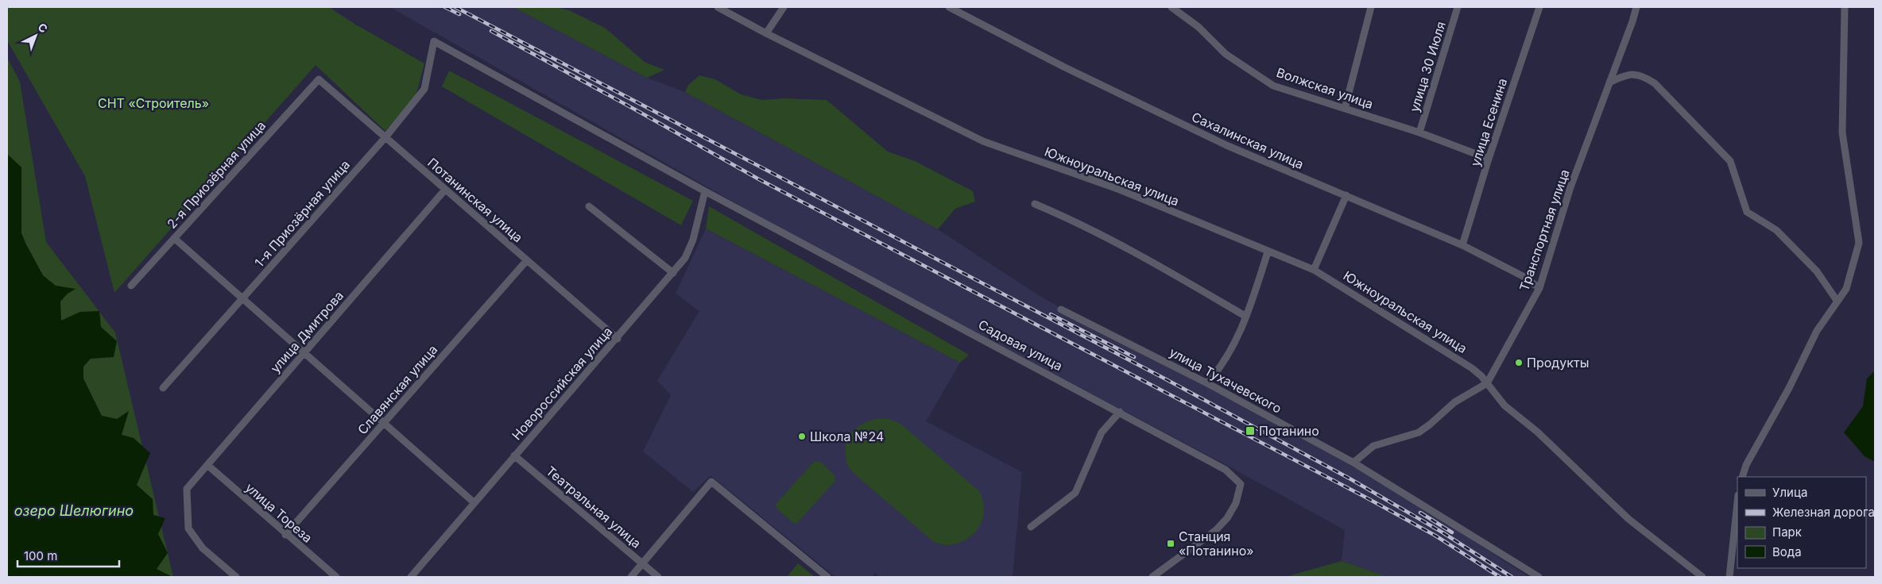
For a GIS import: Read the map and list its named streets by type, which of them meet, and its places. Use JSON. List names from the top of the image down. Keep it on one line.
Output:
{"streets":{"street":["улица 30 Июля","Волжская улица","улица Есенина","Сахалинская улица","2-я Приозёрная улица","Южноуральская улица","Потанинская улица","1-я Приозёрная улица","Транспортная улица","улица Дмитрова","Садовая улица","улица Тухачевского","Новороссийская улица","Славянская улица","Театральная улица","улица Тореза"]},"crossings":[["улица 30 Июля","Волжская улица"],["Волжская улица","улица Есенина"],["улица Есенина","Сахалинская улица"],["Сахалинская улица","Транспортная улица"],["2-я Приозёрная улица","Потанинская улица"],["Южноуральская улица","Транспортная улица"],["Потанинская улица","1-я Приозёрная улица"],["Потанинская улица","улица Дмитрова"],["Потанинская улица","Новороссийская улица"],["Потанинская улица","Славянская улица"],["1-я Приозёрная улица","Садовая улица"],["улица Дмитрова","улица Тореза"],["Садовая улица","Новороссийская улица"],["Новороссийская улица","Театральная улица"],["Славянская улица","улица Тореза"]],"water":["озеро Шелюгино"],"parks":["СНТ «Строитель»"],"places":{"other":["Продукты","Школа №24"],"transit":["Потанино","Станция «Потанино»"]},"legend":["Улица","Железная дорога","Парк","Вода"],"scale_bar":"100 m","north":"top right"}
